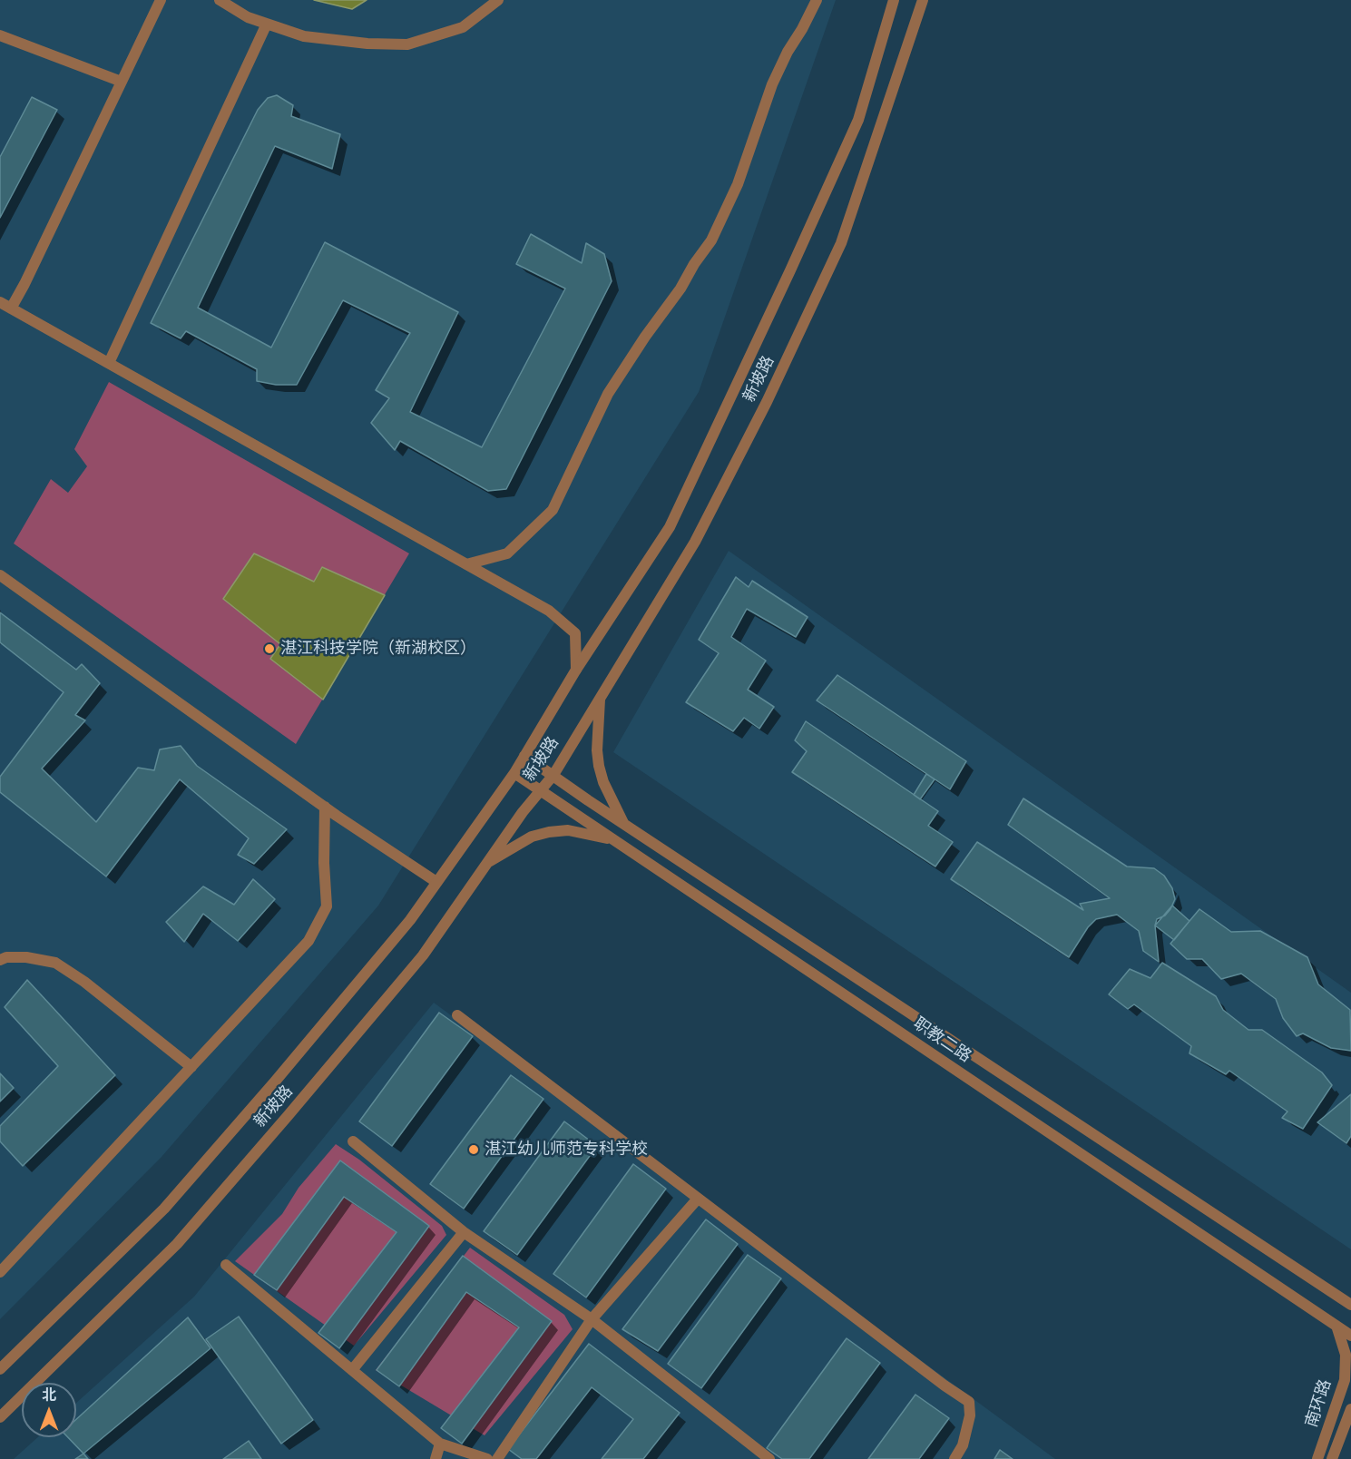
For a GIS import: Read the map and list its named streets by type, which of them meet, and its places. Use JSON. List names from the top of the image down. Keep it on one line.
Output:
{"streets":{"street":["新坡路","职教二路","南环路"]},"crossings":[["新坡路","职教二路"],["职教二路","南环路"]],"places":["湛江科技学院（新湖校区）","湛江幼儿师范专科学校"],"north":"top"}
